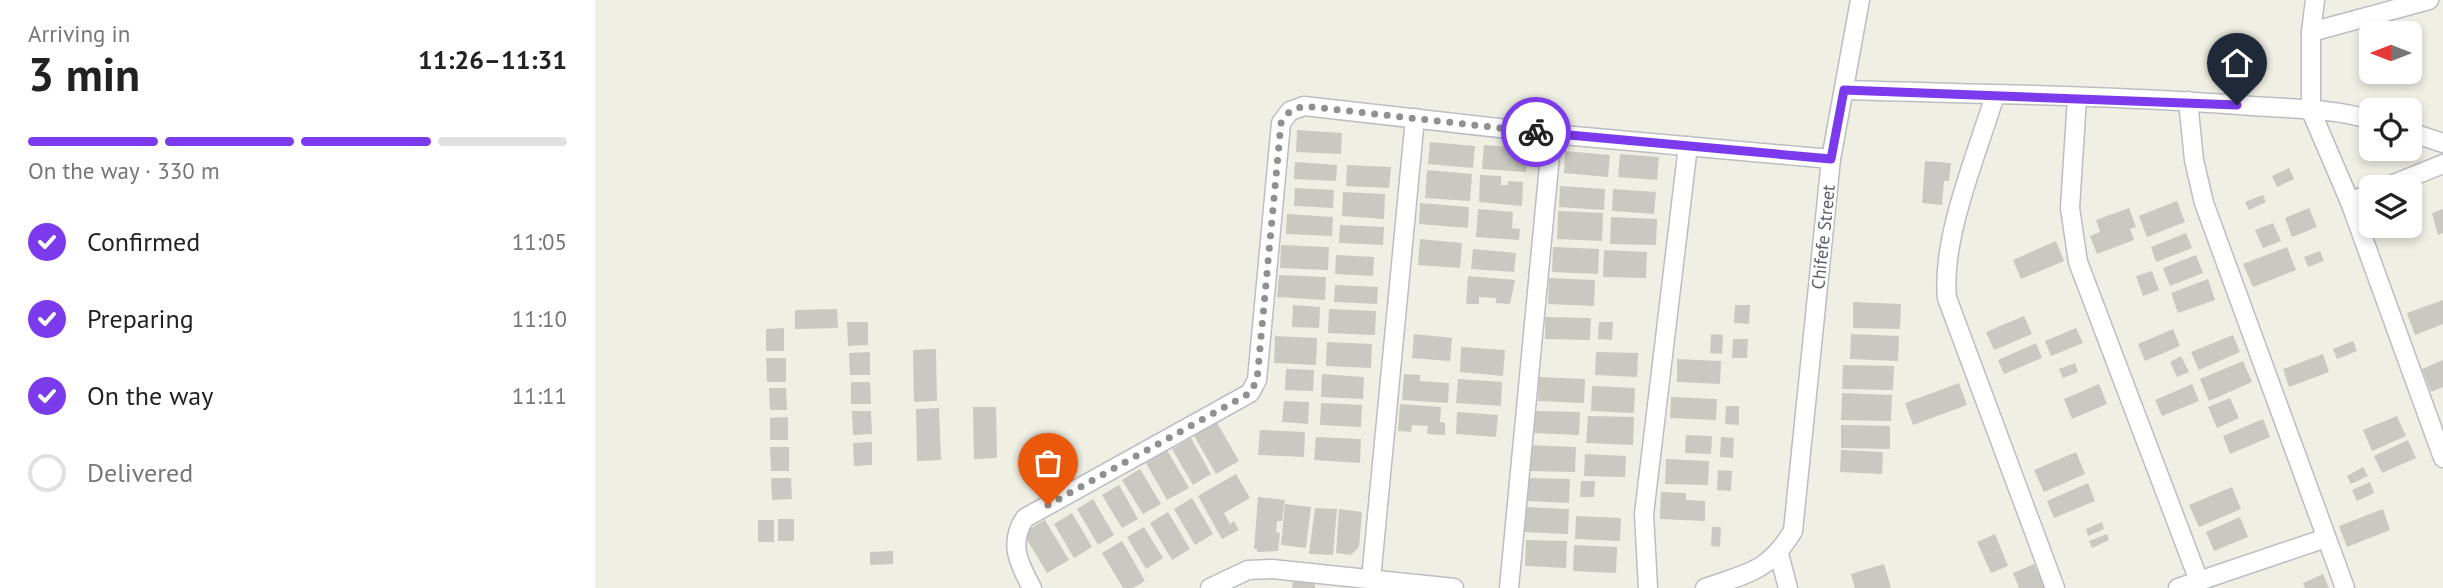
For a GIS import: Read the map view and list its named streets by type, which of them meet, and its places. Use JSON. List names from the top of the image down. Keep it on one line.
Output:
{"streets":{"street":["Chifefe Street"]},"north":"left","page":{"heading":["3 min","Arriving in","11:26–11:31"],"bar":"On the way · 330 m","list":[["Confirmed","11:05"],["Preparing","11:10"],["On the way","11:11"],"Delivered"]}}
